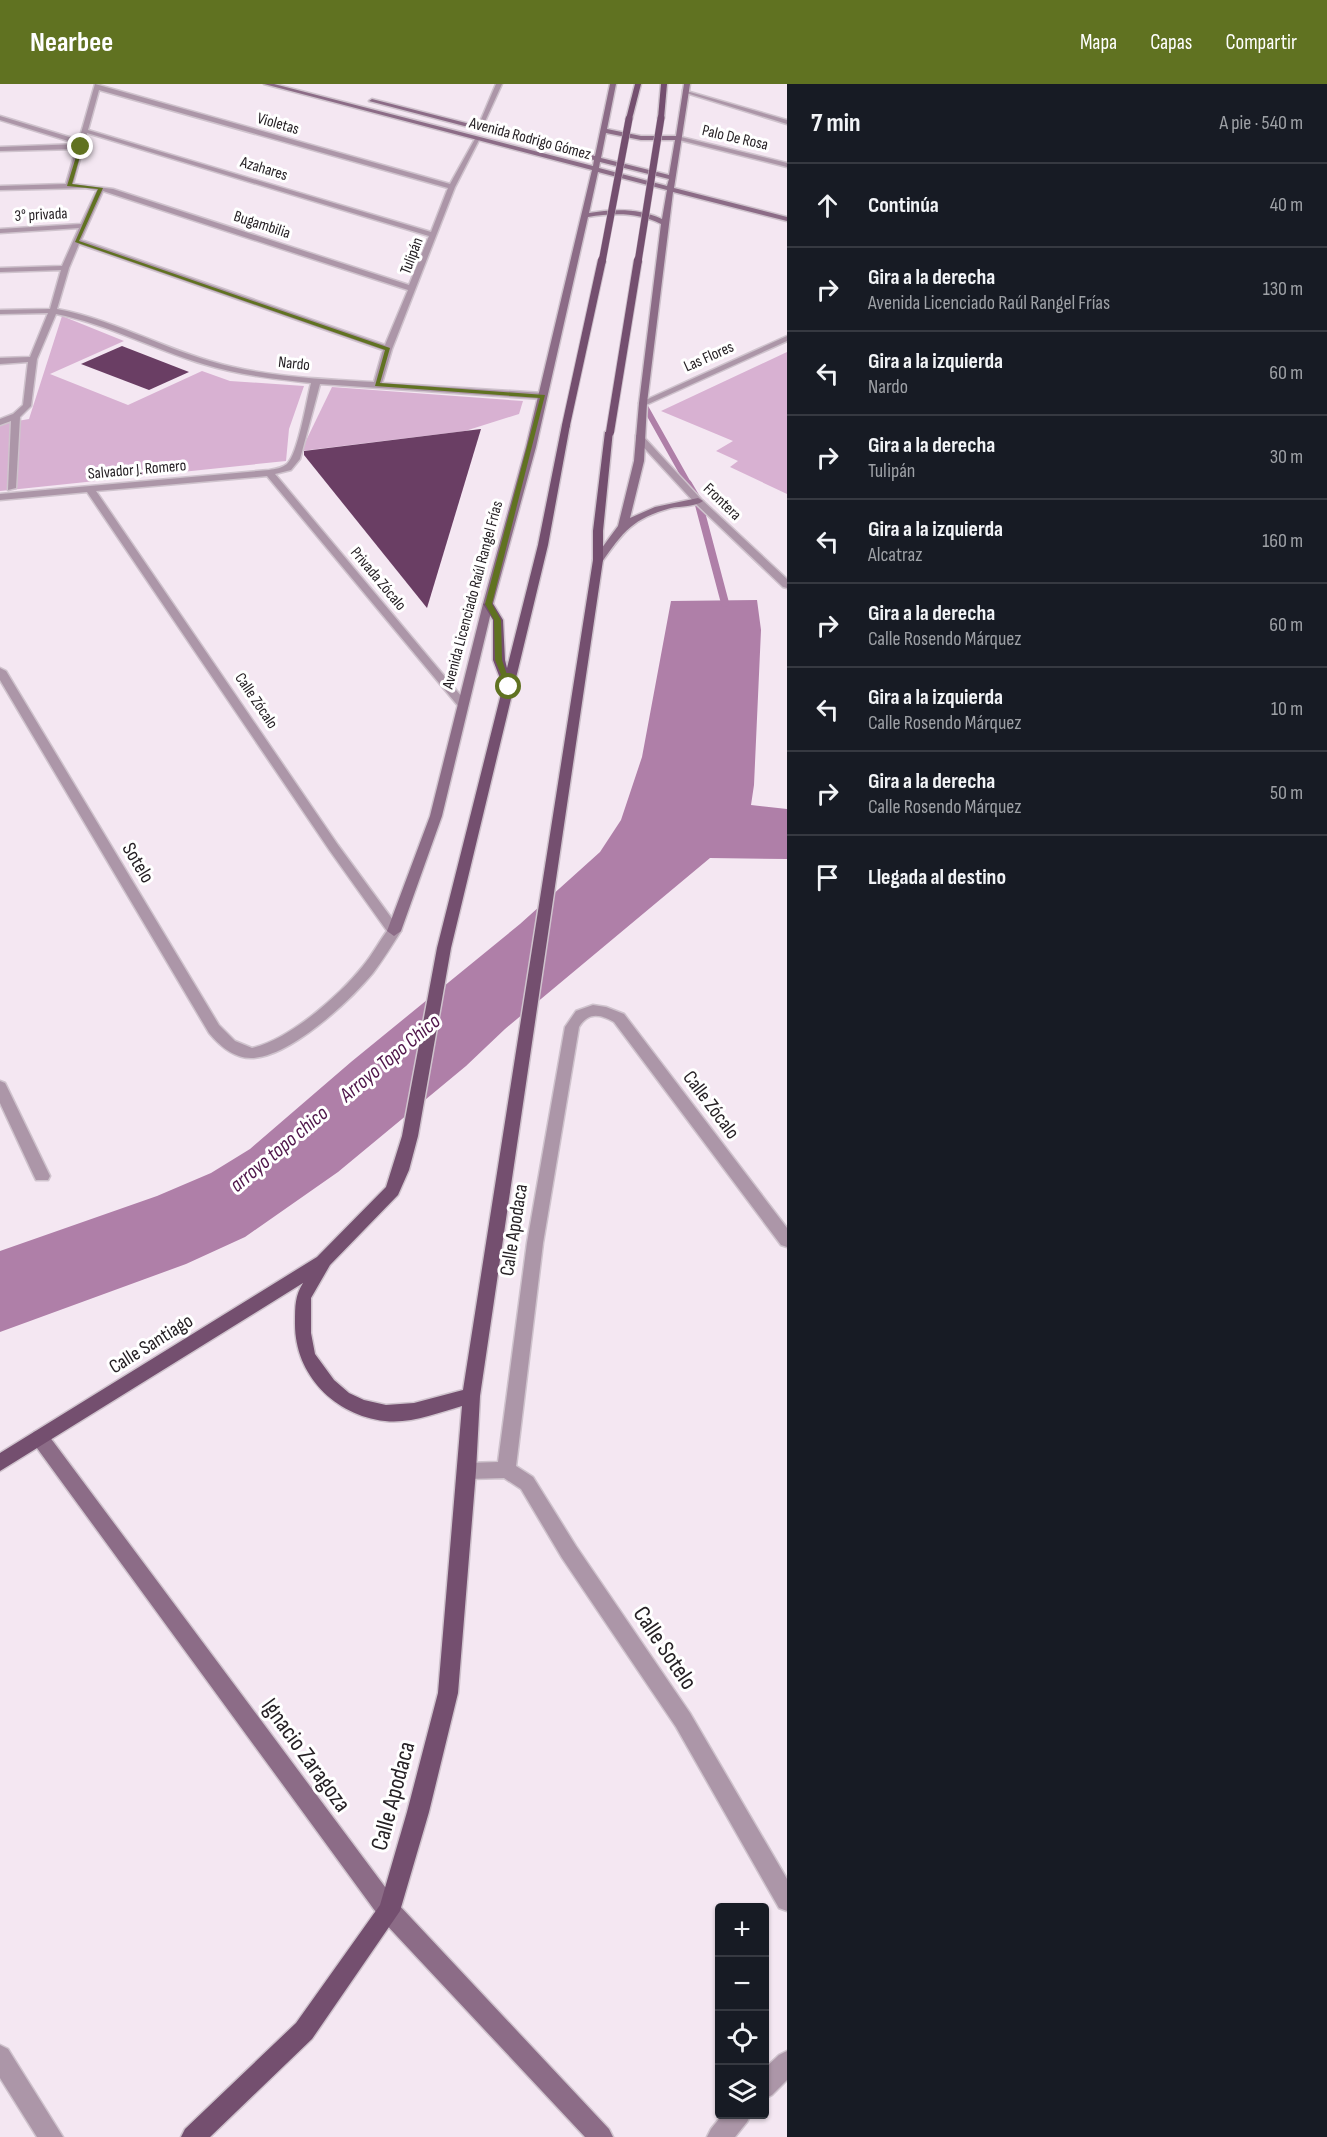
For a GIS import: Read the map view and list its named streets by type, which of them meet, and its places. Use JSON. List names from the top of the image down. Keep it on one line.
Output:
{"streets":{"main road":["Calle Apodaca","Calle Santiago"],"street":["Violetas","Palo De Rosa","Avenida Rodrigo Gómez","Azahares","3° privada","Bugambilia","Tulipán","Las Flores","Nardo","Salvador J. Romero","Frontera","Privada Zócalo","Avenida Licenciado Raúl Rangel Frías","Calle Zócalo","Sotelo","Calle Sotelo","Ignacio Zaragoza"]},"crossings":[["Violetas","Tulipán"],["Avenida Rodrigo Gómez","Tulipán"],["Avenida Rodrigo Gómez","Avenida Licenciado Raúl Rangel Frías"],["Azahares","Tulipán"],["Bugambilia","Tulipán"],["Tulipán","Nardo"],["Nardo","Avenida Licenciado Raúl Rangel Frías"],["Salvador J. Romero","Privada Zócalo"],["Salvador J. Romero","Calle Zócalo"],["Privada Zócalo","Avenida Licenciado Raúl Rangel Frías"],["Avenida Licenciado Raúl Rangel Frías","Calle Zócalo"],["Avenida Licenciado Raúl Rangel Frías","Sotelo"],["Calle Zócalo","Calle Apodaca"],["Calle Apodaca","Calle Sotelo"],["Calle Apodaca","Ignacio Zaragoza"],["Calle Santiago","Ignacio Zaragoza"]],"water":["Arroyo Topo Chico","arroyo topo chico"],"page":{"header":"Nearbee","nav":["Mapa","Capas","Compartir"],"heading":["7 min","A pie · 540 m"],"list":[["Continúa","40 m"],["Gira a la derecha","Avenida Licenciado Raúl Rangel Frías","130 m"],["Gira a la izquierda","Nardo","60 m"],["Gira a la derecha","Tulipán","30 m"],["Gira a la izquierda","Alcatraz","160 m"],["Gira a la derecha","Calle Rosendo Márquez","60 m"],["Gira a la izquierda","Calle Rosendo Márquez","10 m"],["Gira a la derecha","Calle Rosendo Márquez","50 m"],"Llegada al destino"],"map_buttons":["+","−"]}}
